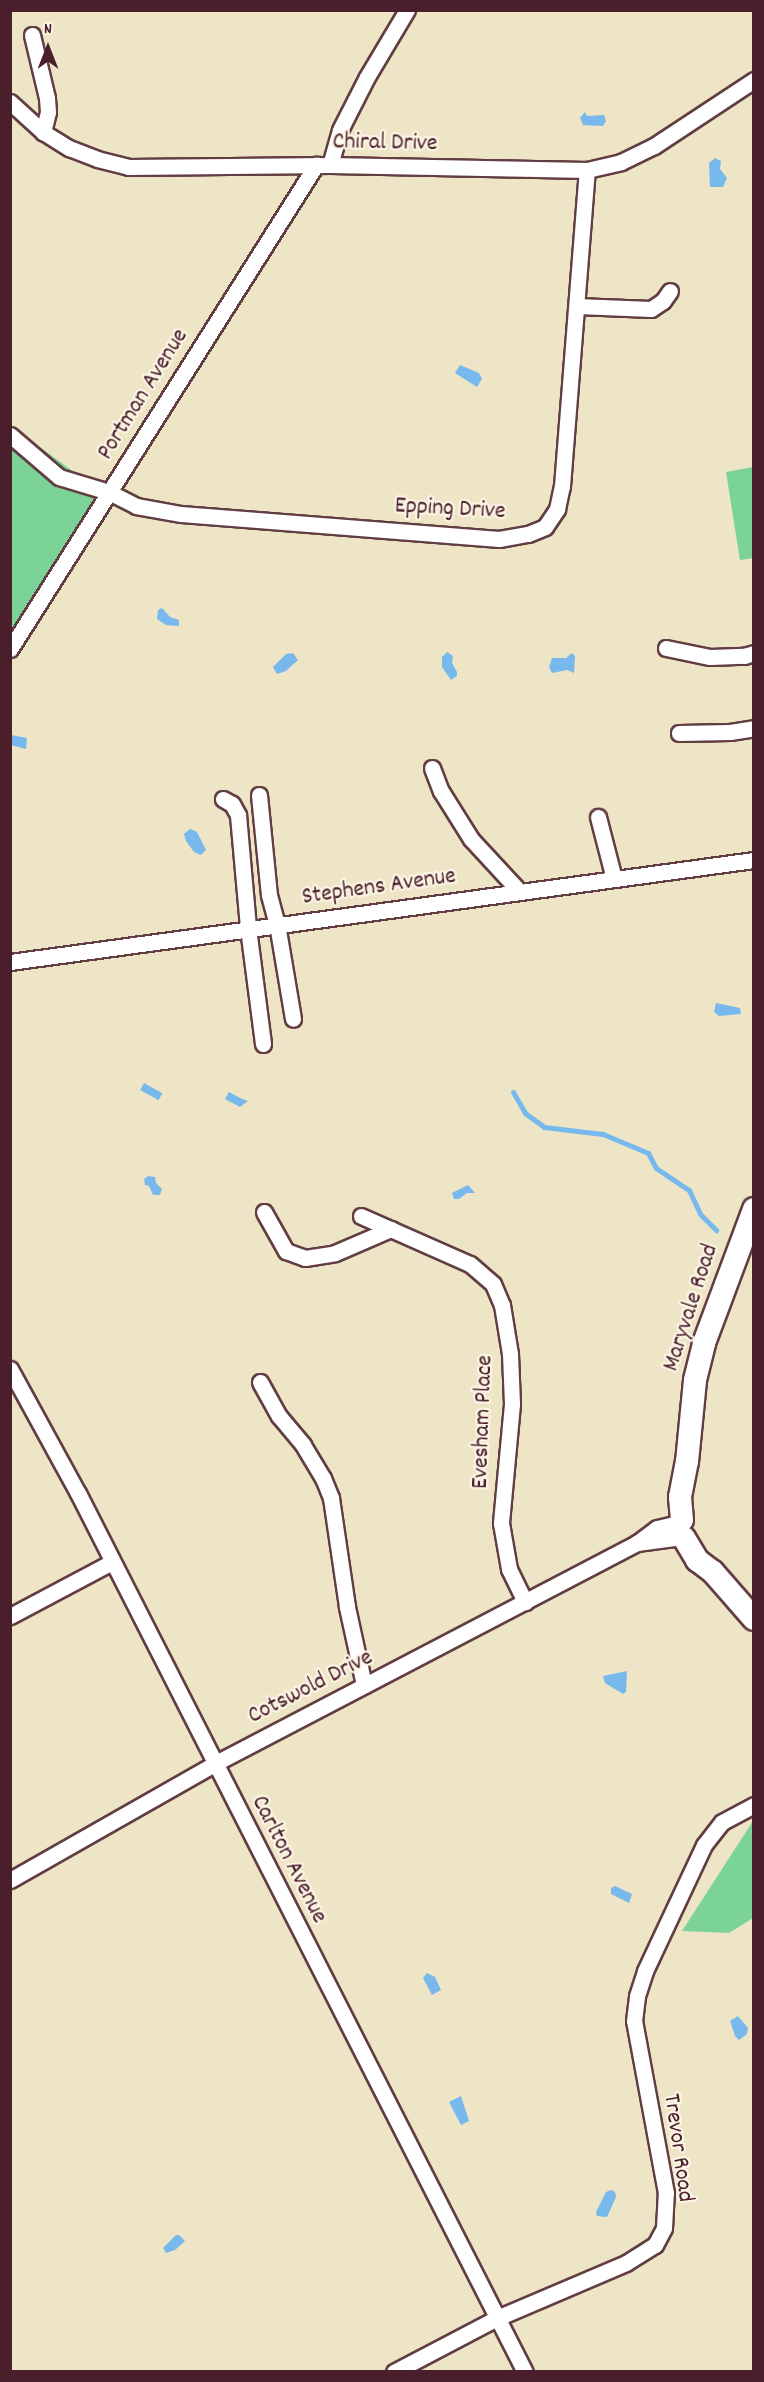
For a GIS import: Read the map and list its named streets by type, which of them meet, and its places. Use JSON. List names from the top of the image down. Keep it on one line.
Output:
{"streets":{"street":["Chiral Drive","Portman Avenue","Epping Drive","Stephens Avenue","Maryvale Road","Evesham Place","Cotswold Drive","Carlton Avenue","Trevor Road"]},"crossings":[["Chiral Drive","Portman Avenue"],["Chiral Drive","Epping Drive"],["Portman Avenue","Epping Drive"],["Maryvale Road","Cotswold Drive"],["Evesham Place","Cotswold Drive"],["Cotswold Drive","Carlton Avenue"],["Carlton Avenue","Trevor Road"]],"north":"top"}
